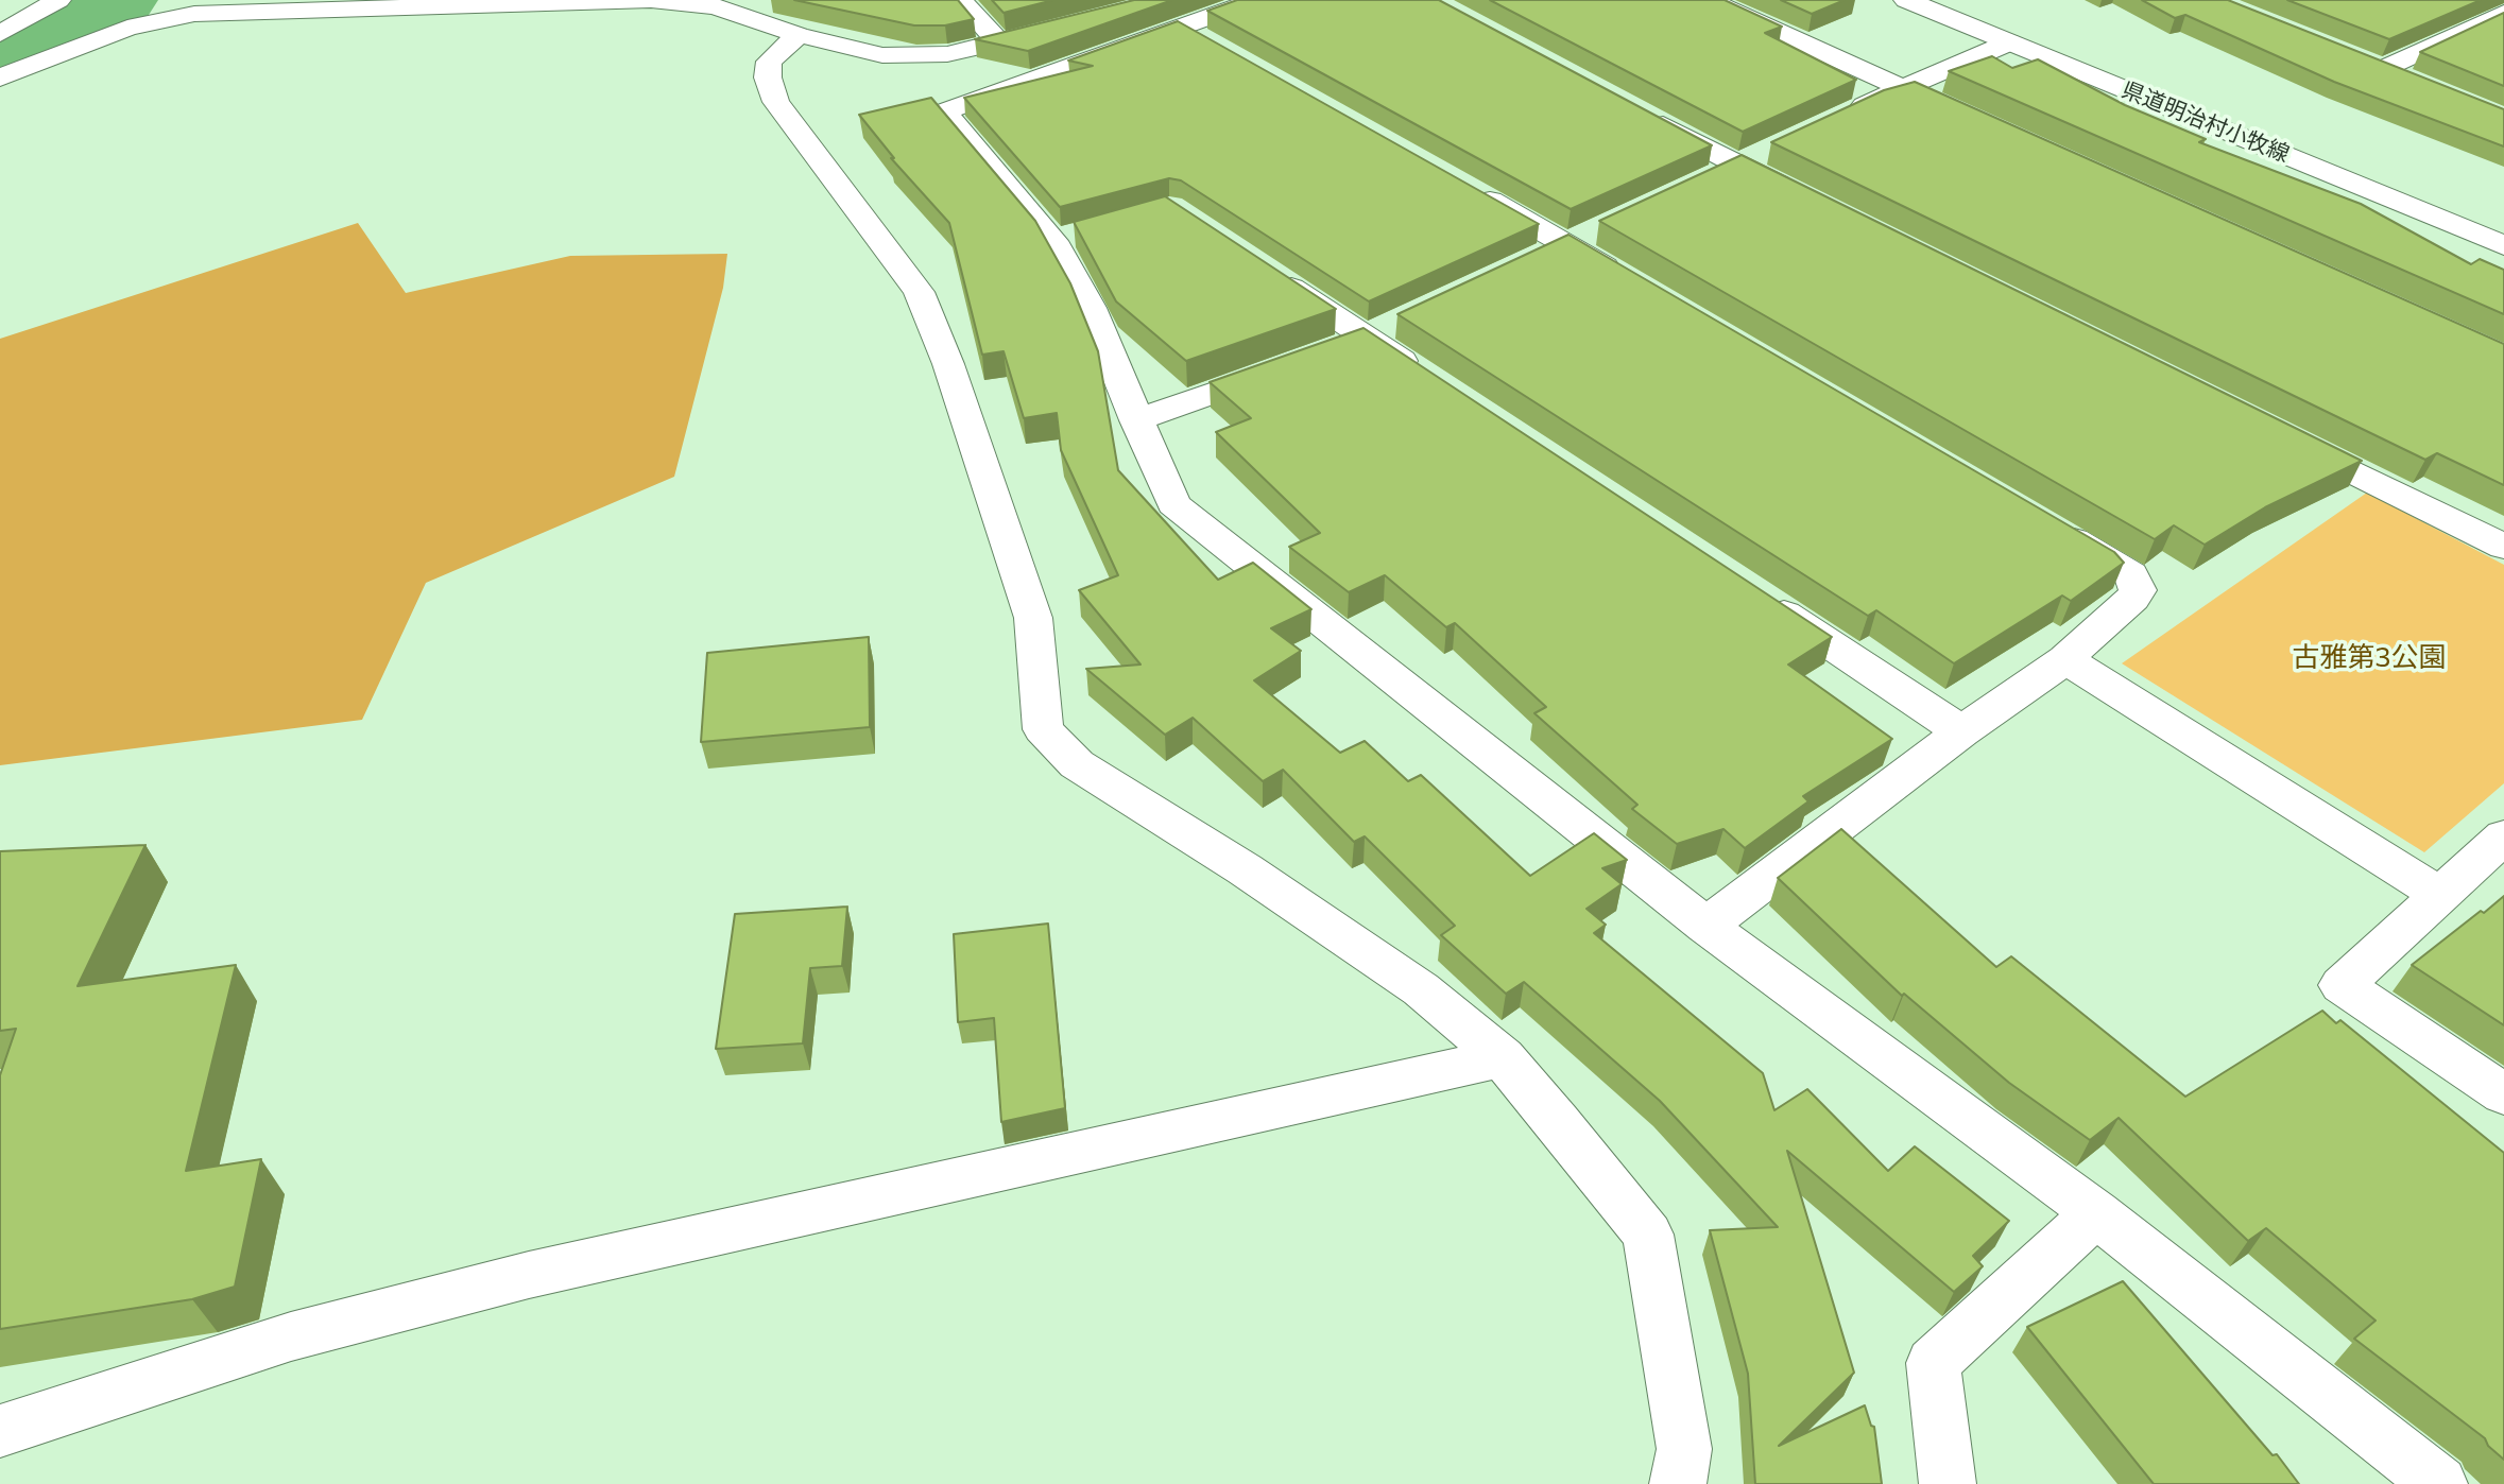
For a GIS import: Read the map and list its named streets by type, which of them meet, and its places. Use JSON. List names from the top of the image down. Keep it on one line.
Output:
{"streets":{"street":["県道明治村小牧線"]},"parks":["古雅第3公園"]}
